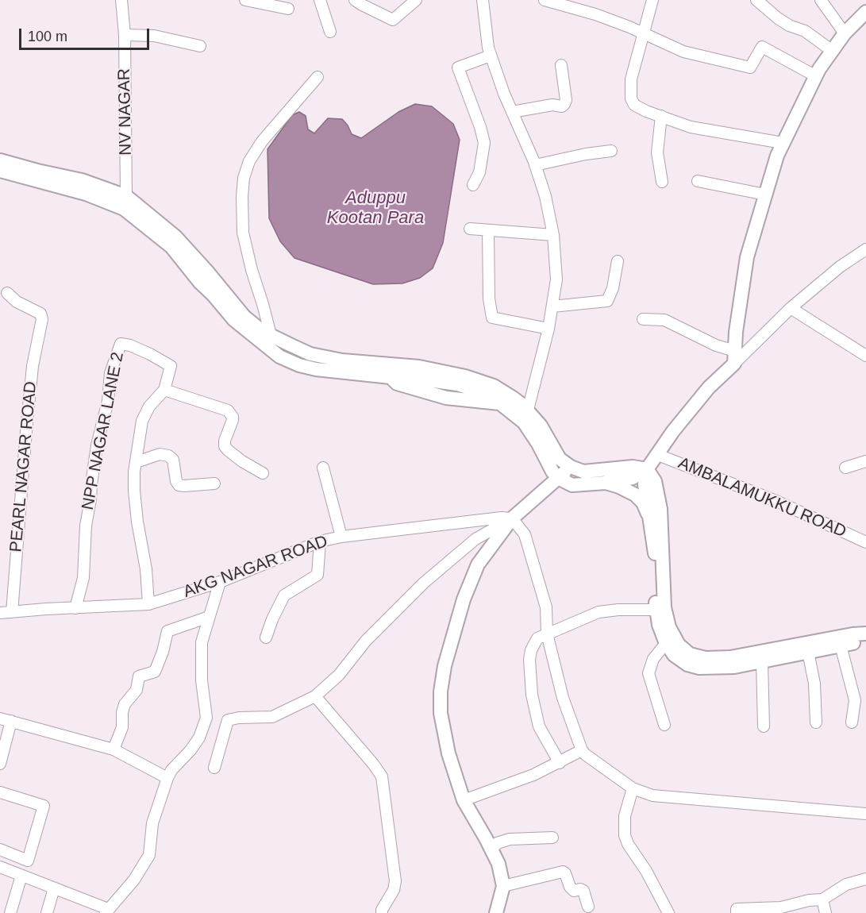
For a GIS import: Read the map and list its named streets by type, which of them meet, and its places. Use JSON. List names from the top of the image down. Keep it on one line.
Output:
{"streets":{"street":["NV NAGAR","NPP NAGAR LANE 2","PEARL NAGAR ROAD","AMBALAMUKKU ROAD","AKG NAGAR ROAD"]},"crossings":[["NPP NAGAR LANE 2","AKG NAGAR ROAD"],["PEARL NAGAR ROAD","AKG NAGAR ROAD"]],"water":["Aduppu Kootan Para"],"scale_bar":"100 m"}
